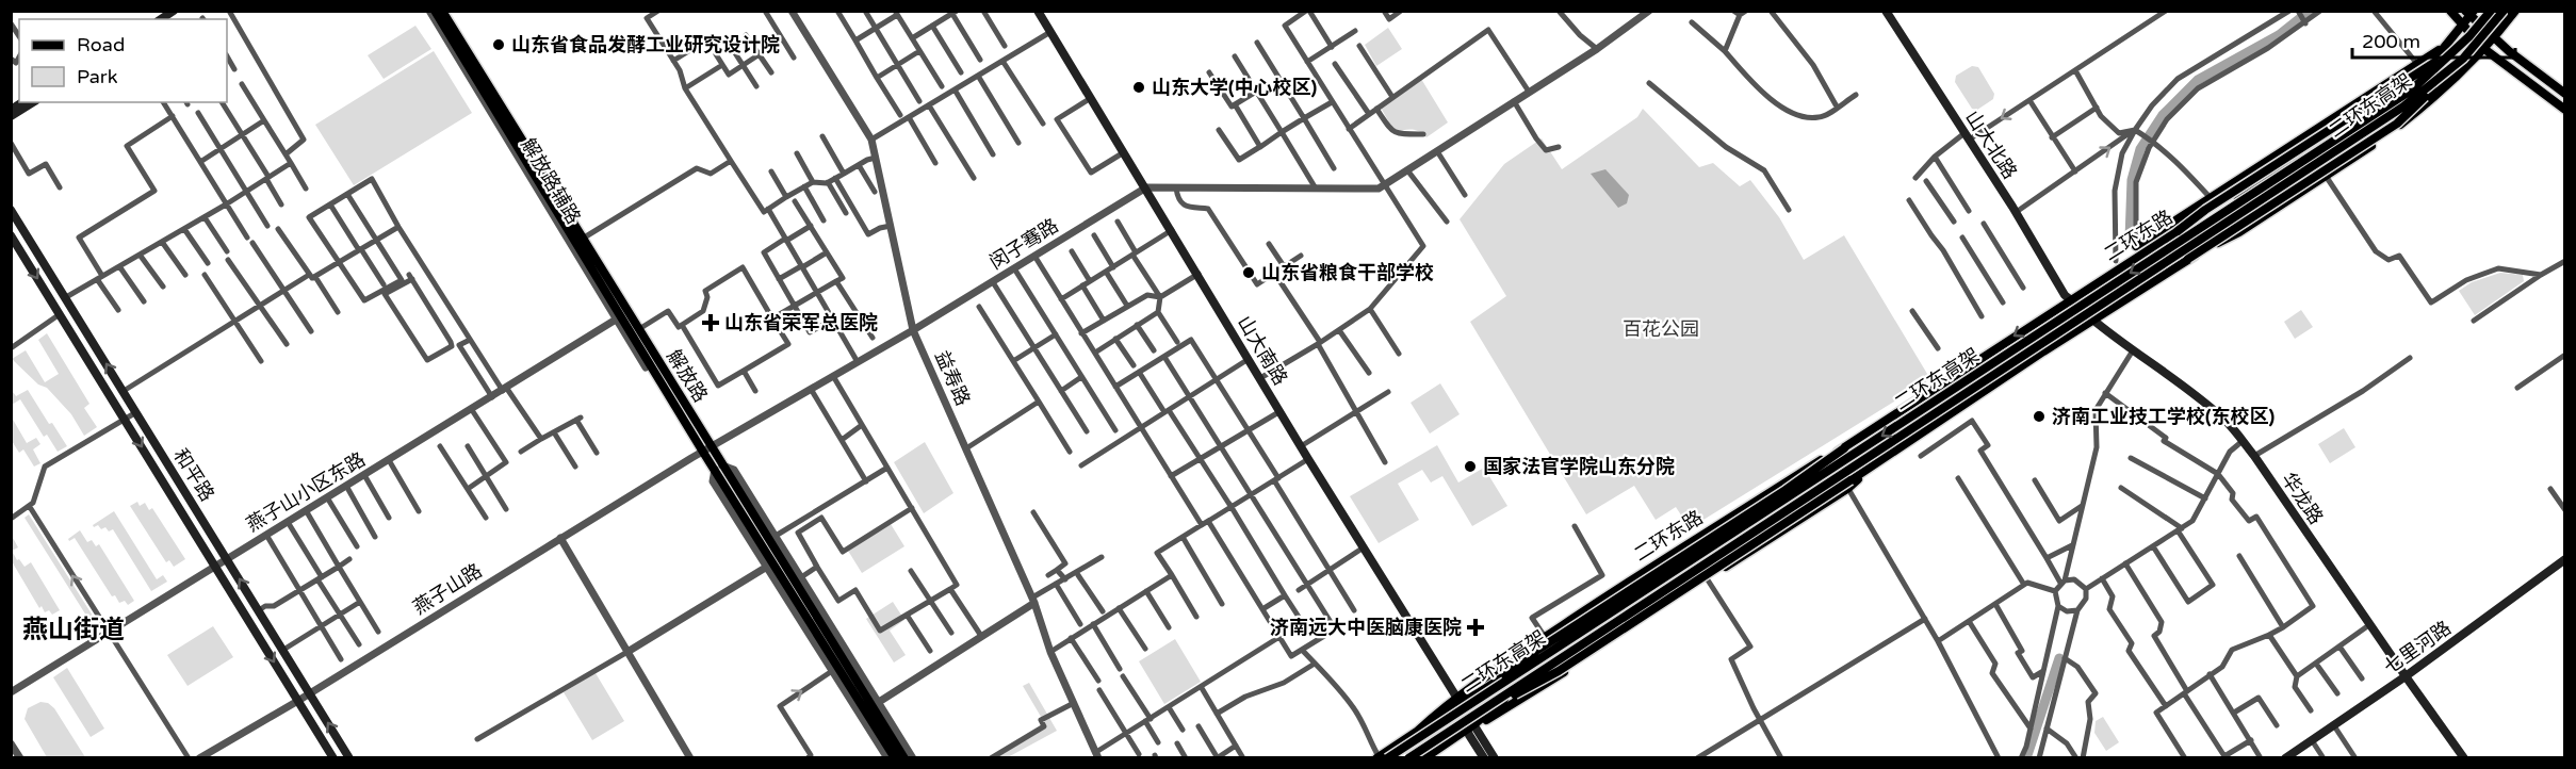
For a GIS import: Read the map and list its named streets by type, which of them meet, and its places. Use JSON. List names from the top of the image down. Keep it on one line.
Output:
{"streets":{"main road":["二环东高架","山大北路","二环东路","山大南路","解放路","和平路","华龙路","七里河路"],"street":["解放路辅路","闵子骞路","益寿路","燕子山小区东路","燕子山路"]},"crossings":[["二环东高架","二环东路"],["二环东高架","山大南路"],["山大北路","二环东路"],["山大北路","华龙路"],["解放路辅路","解放路"],["解放路辅路","燕子山小区东路"],["二环东路","山大南路"],["二环东路","华龙路"],["闵子骞路","山大南路"],["闵子骞路","解放路"],["闵子骞路","益寿路"],["闵子骞路","燕子山路"],["解放路","燕子山路"],["和平路","燕子山小区东路"],["和平路","燕子山路"],["华龙路","七里河路"]],"districts":["燕山街道"],"parks":["百花公园"],"places":{"other":["山东省食品发酵工业研究设计院","山东大学(中心校区)","山东省粮食干部学校","济南工业技工学校(东校区)","国家法官学院山东分院"],"health":["山东省荣军总医院","济南远大中医脑康医院"]},"legend":["Road","Park"],"scale_bar":"200 m"}
